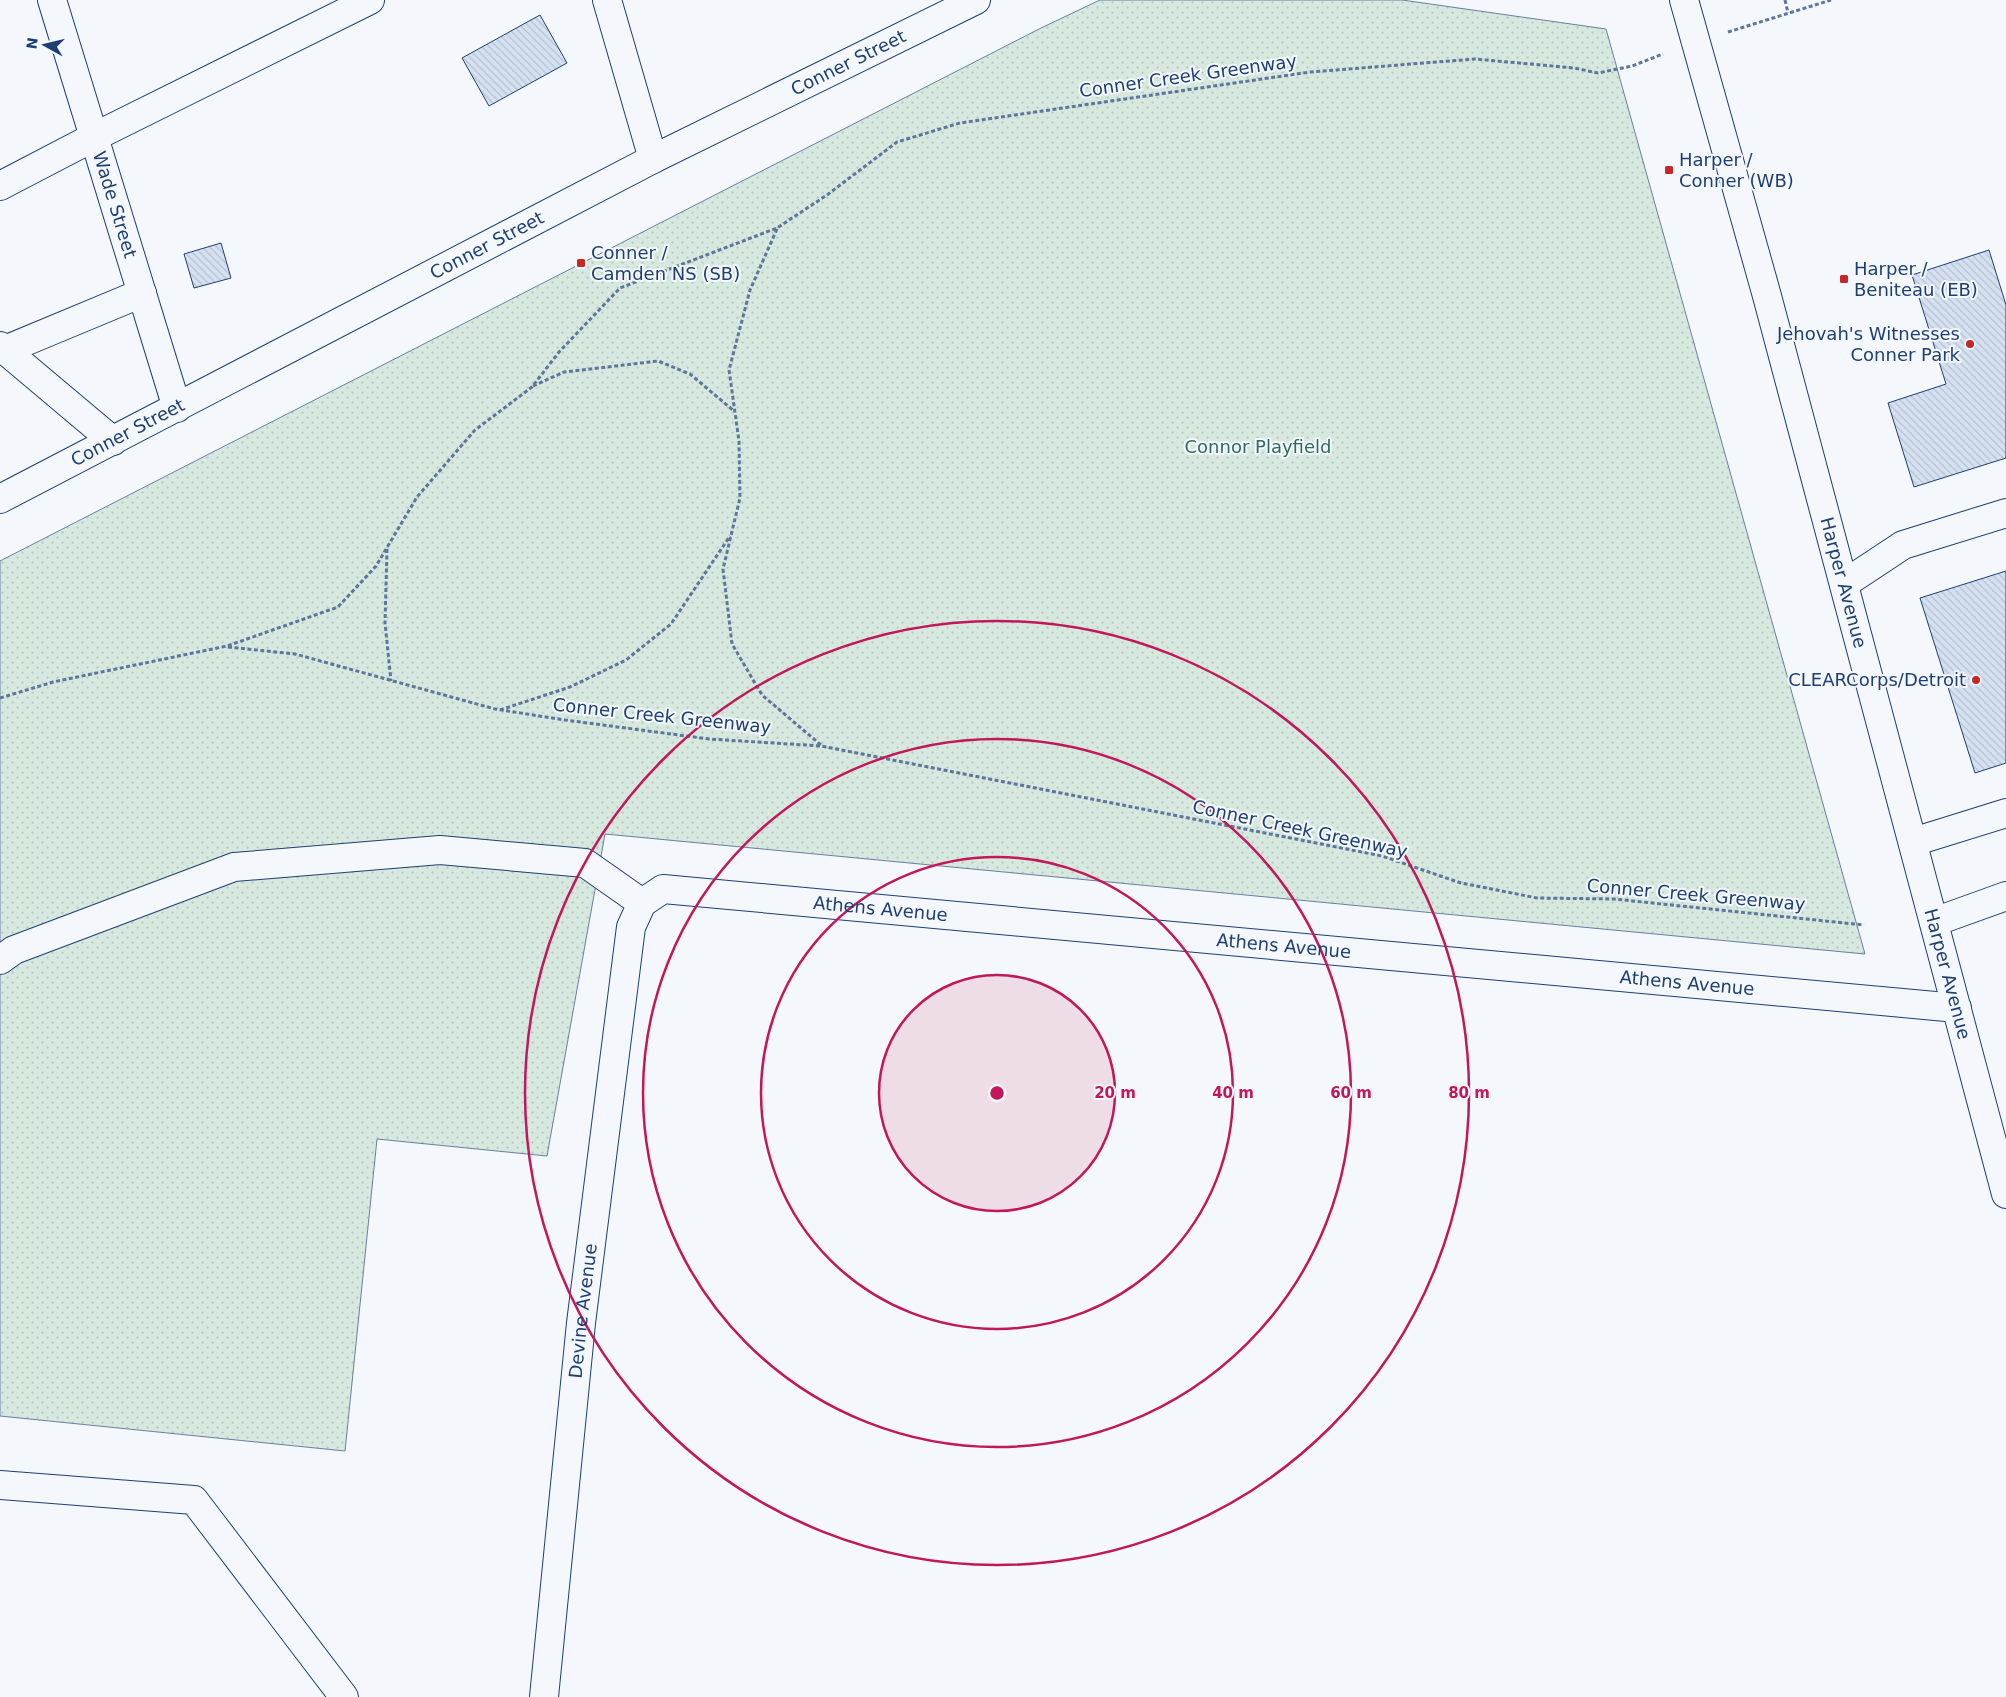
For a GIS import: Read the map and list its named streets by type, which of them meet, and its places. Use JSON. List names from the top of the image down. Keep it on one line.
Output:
{"streets":{"street":["Conner Street","Wade Street","Harper Avenue","Athens Avenue","Devine Avenue"],"path":["Conner Creek Greenway"]},"crossings":[["Conner Street","Wade Street"],["Harper Avenue","Athens Avenue"],["Athens Avenue","Devine Avenue"]],"parks":["Connor Playfield"],"places":{"transit":["Harper / Conner (WB)","Conner / Camden NS (SB)","Harper / Beniteau (EB)"],"other":["Jehovah's Witnesses Conner Park","CLEARCorps/Detroit"]},"north":"left","rings":["20 m","40 m","60 m","80 m"]}
